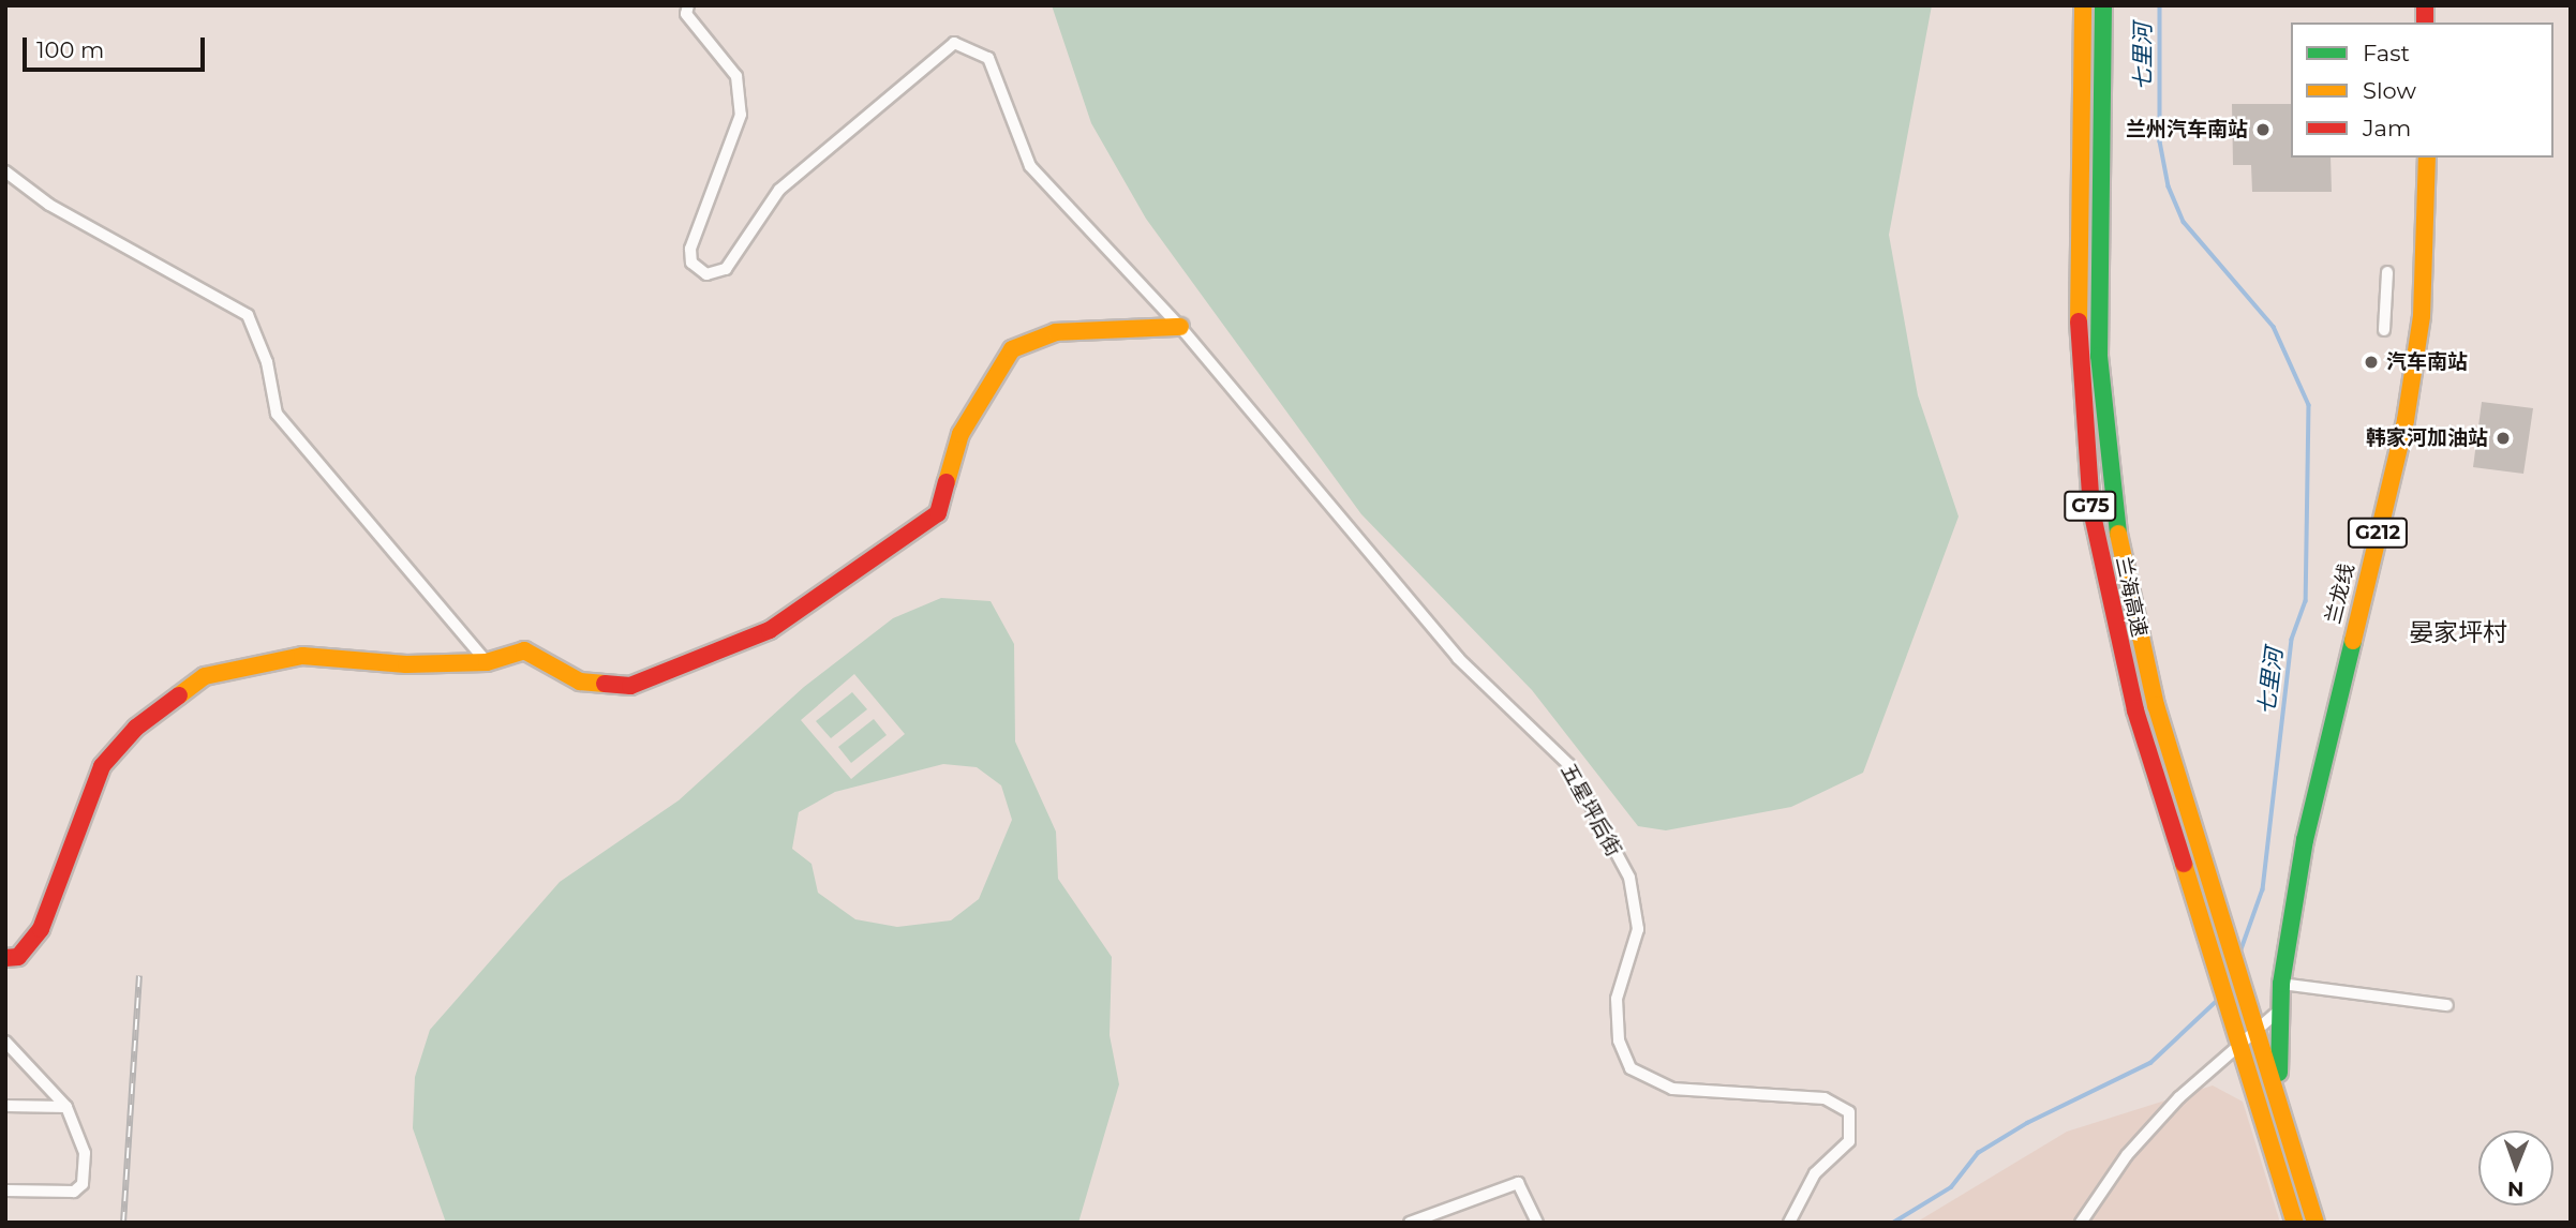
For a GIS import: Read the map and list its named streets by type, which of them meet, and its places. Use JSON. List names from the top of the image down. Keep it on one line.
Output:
{"streets":{"main road":["G75","G212","兰龙线","兰海高速"],"street":["五星坪后街"]},"crossings":[["G212","兰龙线"],["G212","兰海高速"],["兰龙线","兰海高速"]],"districts":["晏家坪村"],"water":["七里河"],"places":["兰州汽车南站","汽车南站","韩家河加油站"],"legend":["Fast","Slow","Jam"],"scale_bar":"100 m","north":"bottom"}
